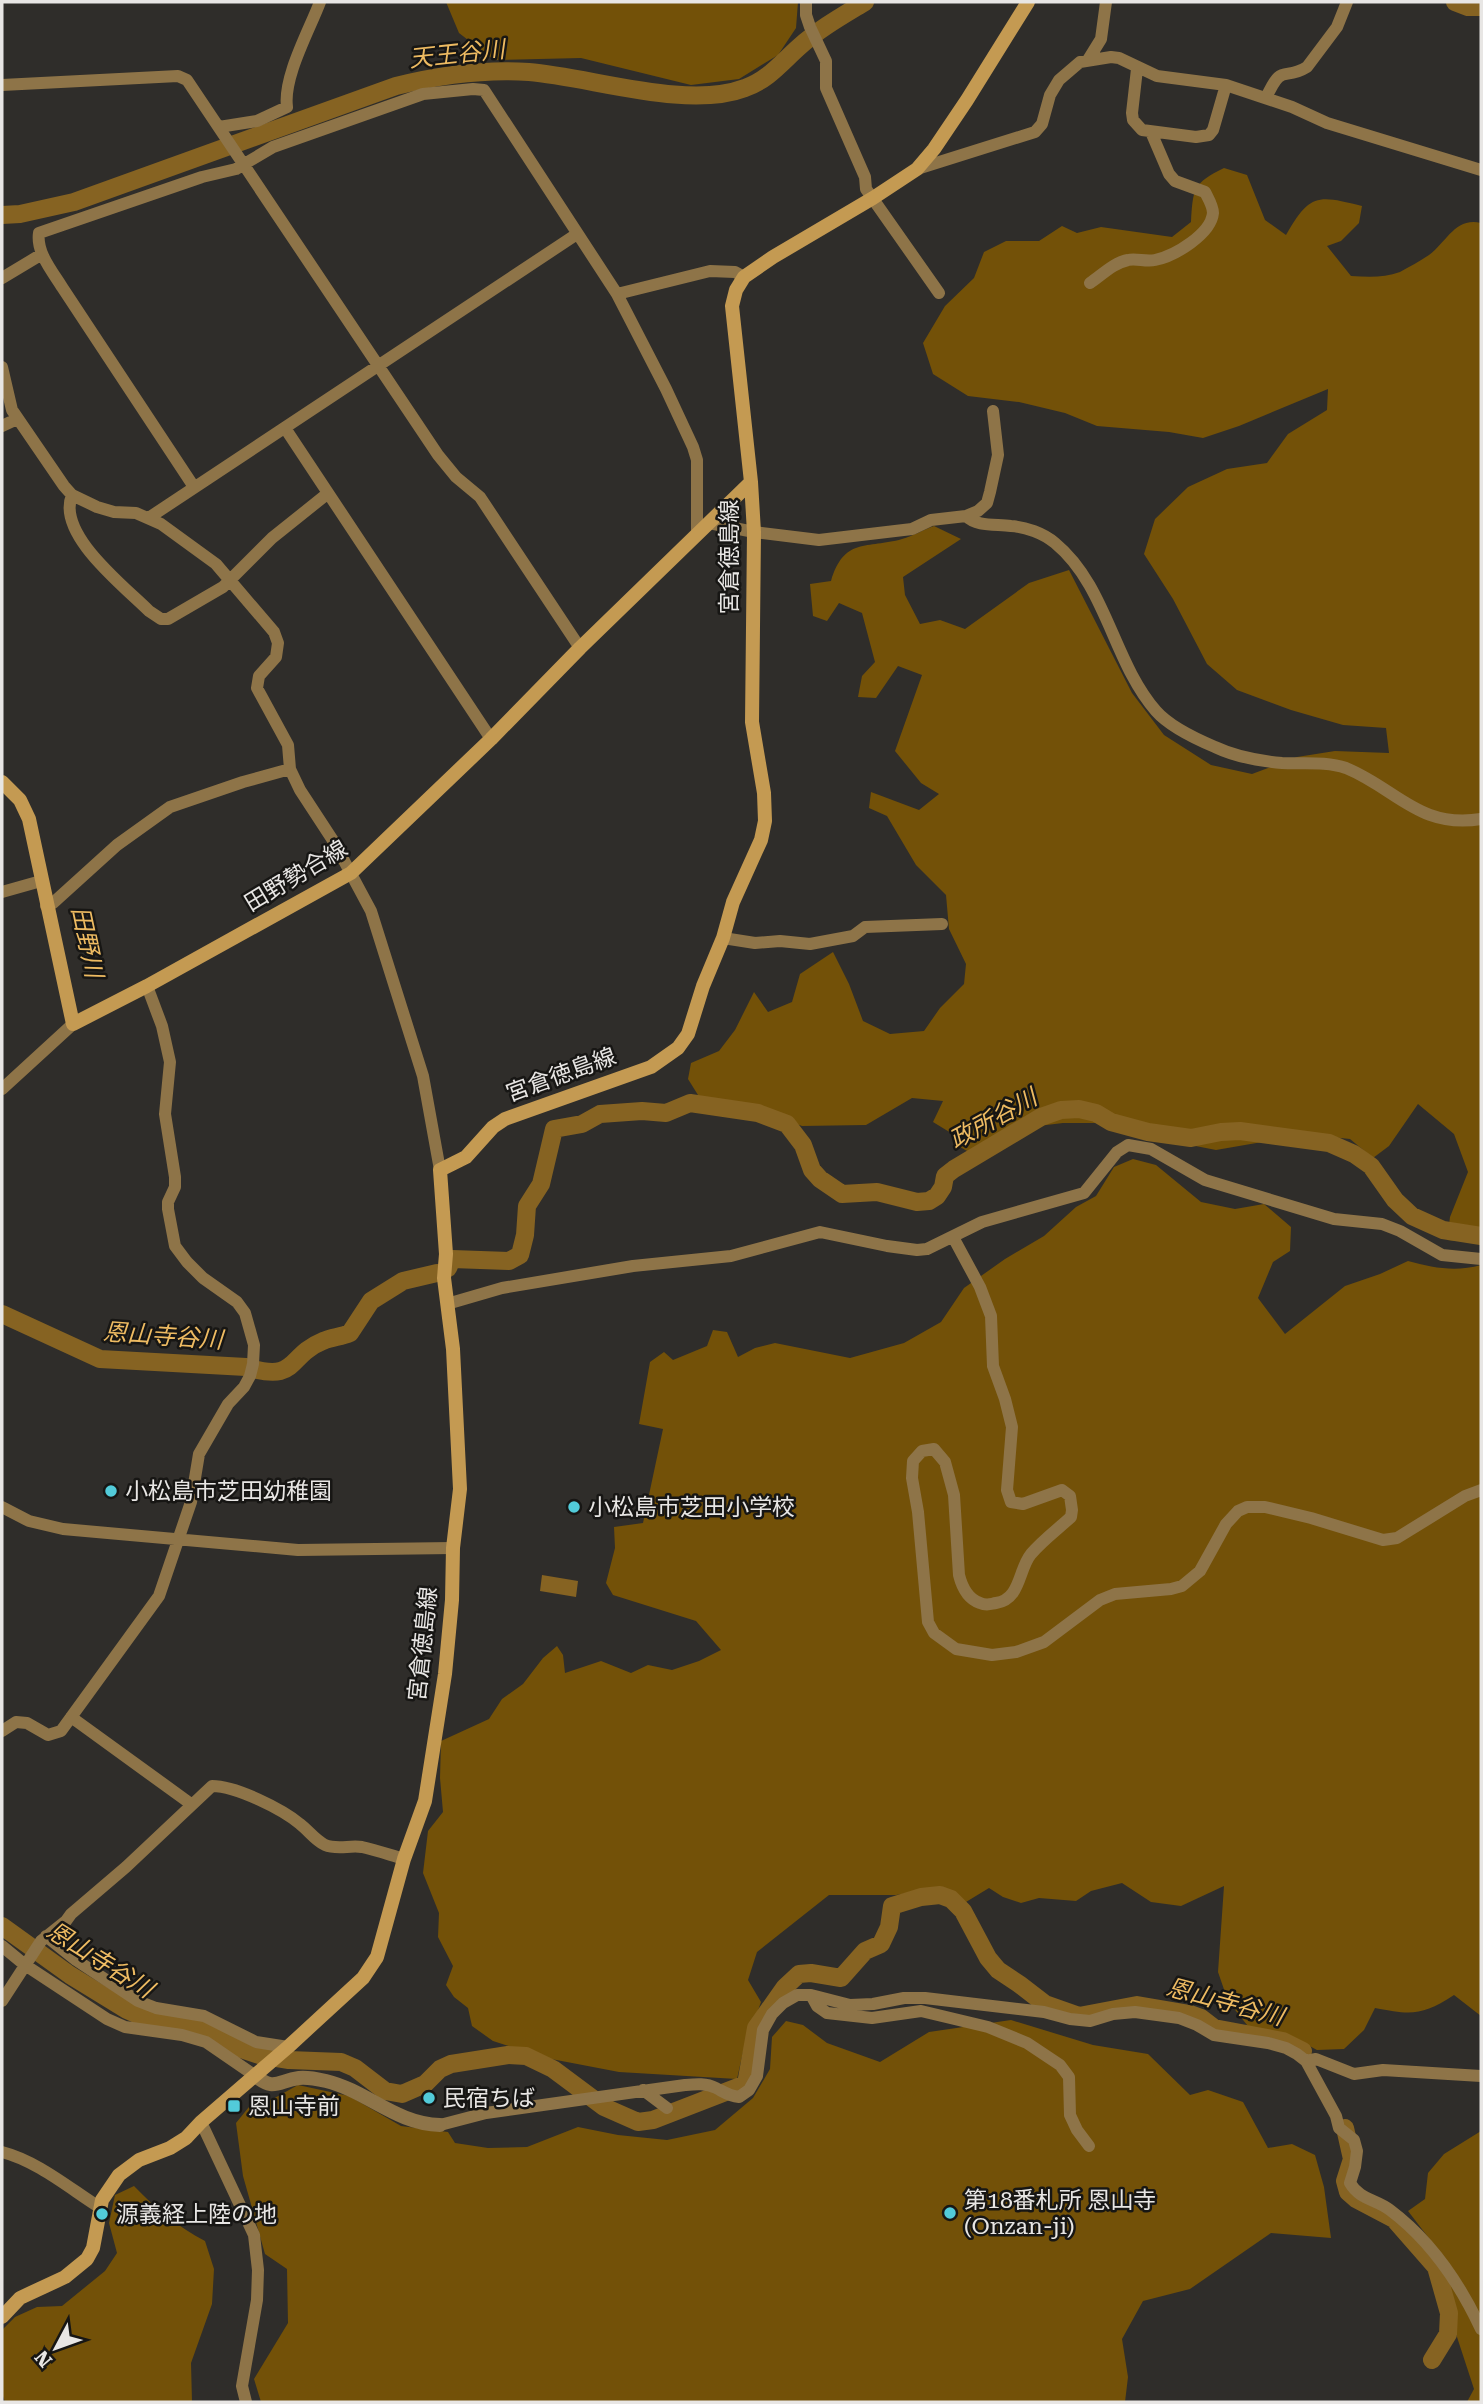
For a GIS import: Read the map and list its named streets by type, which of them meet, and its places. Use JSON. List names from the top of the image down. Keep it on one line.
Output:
{"streets":{"main road":["宮倉徳島線","田野勢合線"]},"crossings":[["宮倉徳島線","田野勢合線"]],"water":["天王谷川","田野川","政所谷川","恩山寺谷川"],"places":{"other":["小松島市芝田幼稚園","小松島市芝田小学校","民宿ちば","第18番札所 恩山寺 (Onzan-ji)","源義経上陸の地"],"transit":["恩山寺前"]},"north":"bottom left"}
